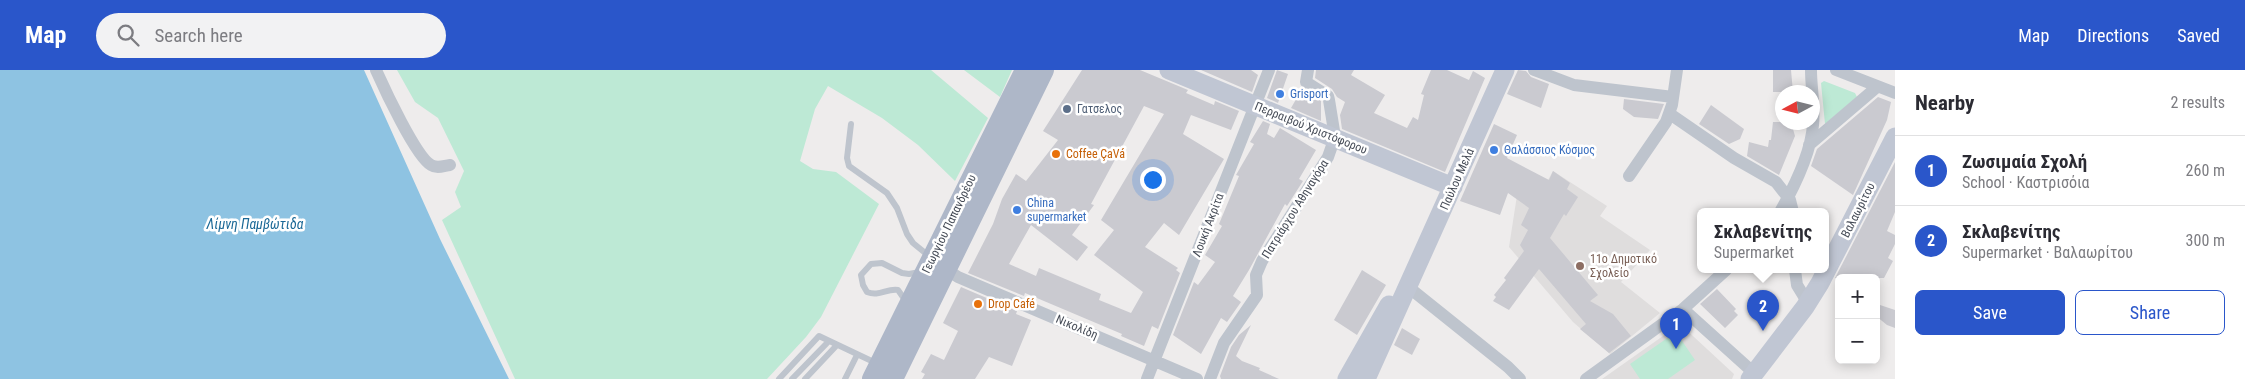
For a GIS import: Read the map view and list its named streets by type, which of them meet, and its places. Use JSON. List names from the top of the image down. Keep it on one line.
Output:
{"streets":{"main road":["Περραιβού Χριστόφορου","Παύλου Μελά","Βαλαωρίτου","Γεωργίου Παπανδρέου"],"street":["Πατριάρχου Αθηναγόρα","Λουκή Ακρίτα","Νικολίδη"]},"crossings":[["Περραιβού Χριστόφορου","Παύλου Μελά"],["Περραιβού Χριστόφορου","Πατριάρχου Αθηναγόρα"],["Περραιβού Χριστόφορου","Λουκή Ακρίτα"],["Γεωργίου Παπανδρέου","Νικολίδη"],["Λουκή Ακρίτα","Νικολίδη"]],"water":["Λίμνη Παμβώτιδα"],"places":["Grisport","Γατσελος","Θαλάσσιος Κόσμος","Coffee ÇaVá","China supermarket","11ο Δημοτικό Σχολείο","Drop Café"],"north":"left","page":{"header":"Map","search":"Search here","nav":["Map","Directions","Saved"],"heading":["Nearby","2 results"],"list":[{"mark":"1","name":"Ζωσιμαία Σχολή","note":"School · Καστρισόια","value":"260 m"},{"mark":"2","name":"Σκλαβενίτης","note":"Supermarket · Βαλαωρίτου","value":"300 m"}],"popup":["Σκλαβενίτης","Supermarket"],"map_buttons":["+","−"],"buttons":["Save","Share"],"pins":["2","1"]}}
